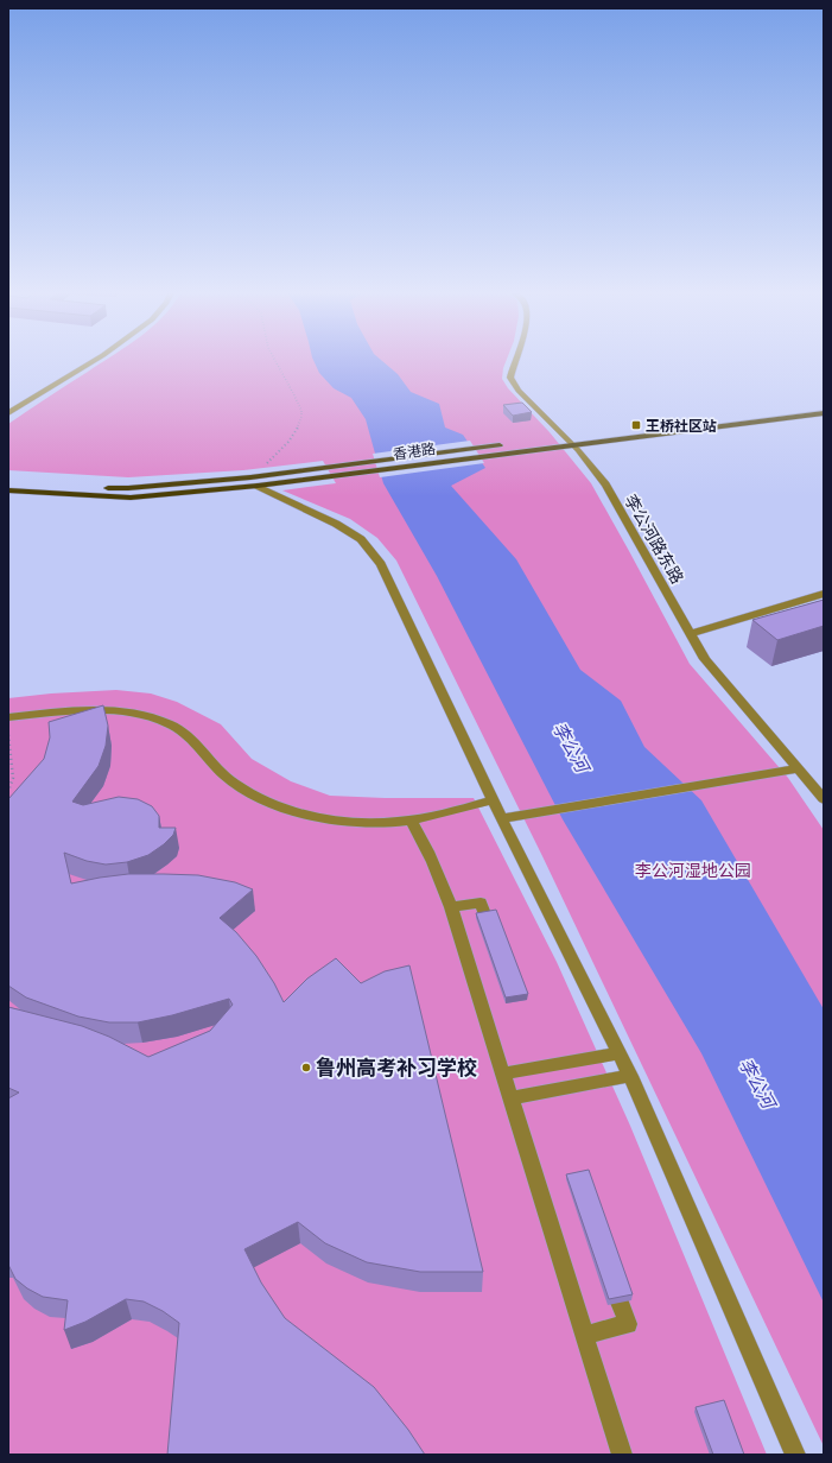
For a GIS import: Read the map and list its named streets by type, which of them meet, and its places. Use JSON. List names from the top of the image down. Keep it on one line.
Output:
{"streets":{"main road":["香港路"],"street":["李公河路东路"]},"crossings":[["香港路","李公河路东路"]],"water":["李公河"],"parks":["李公河湿地公园"],"places":{"transit":["王桥社区站"],"other":["鲁州高考补习学校"]}}
